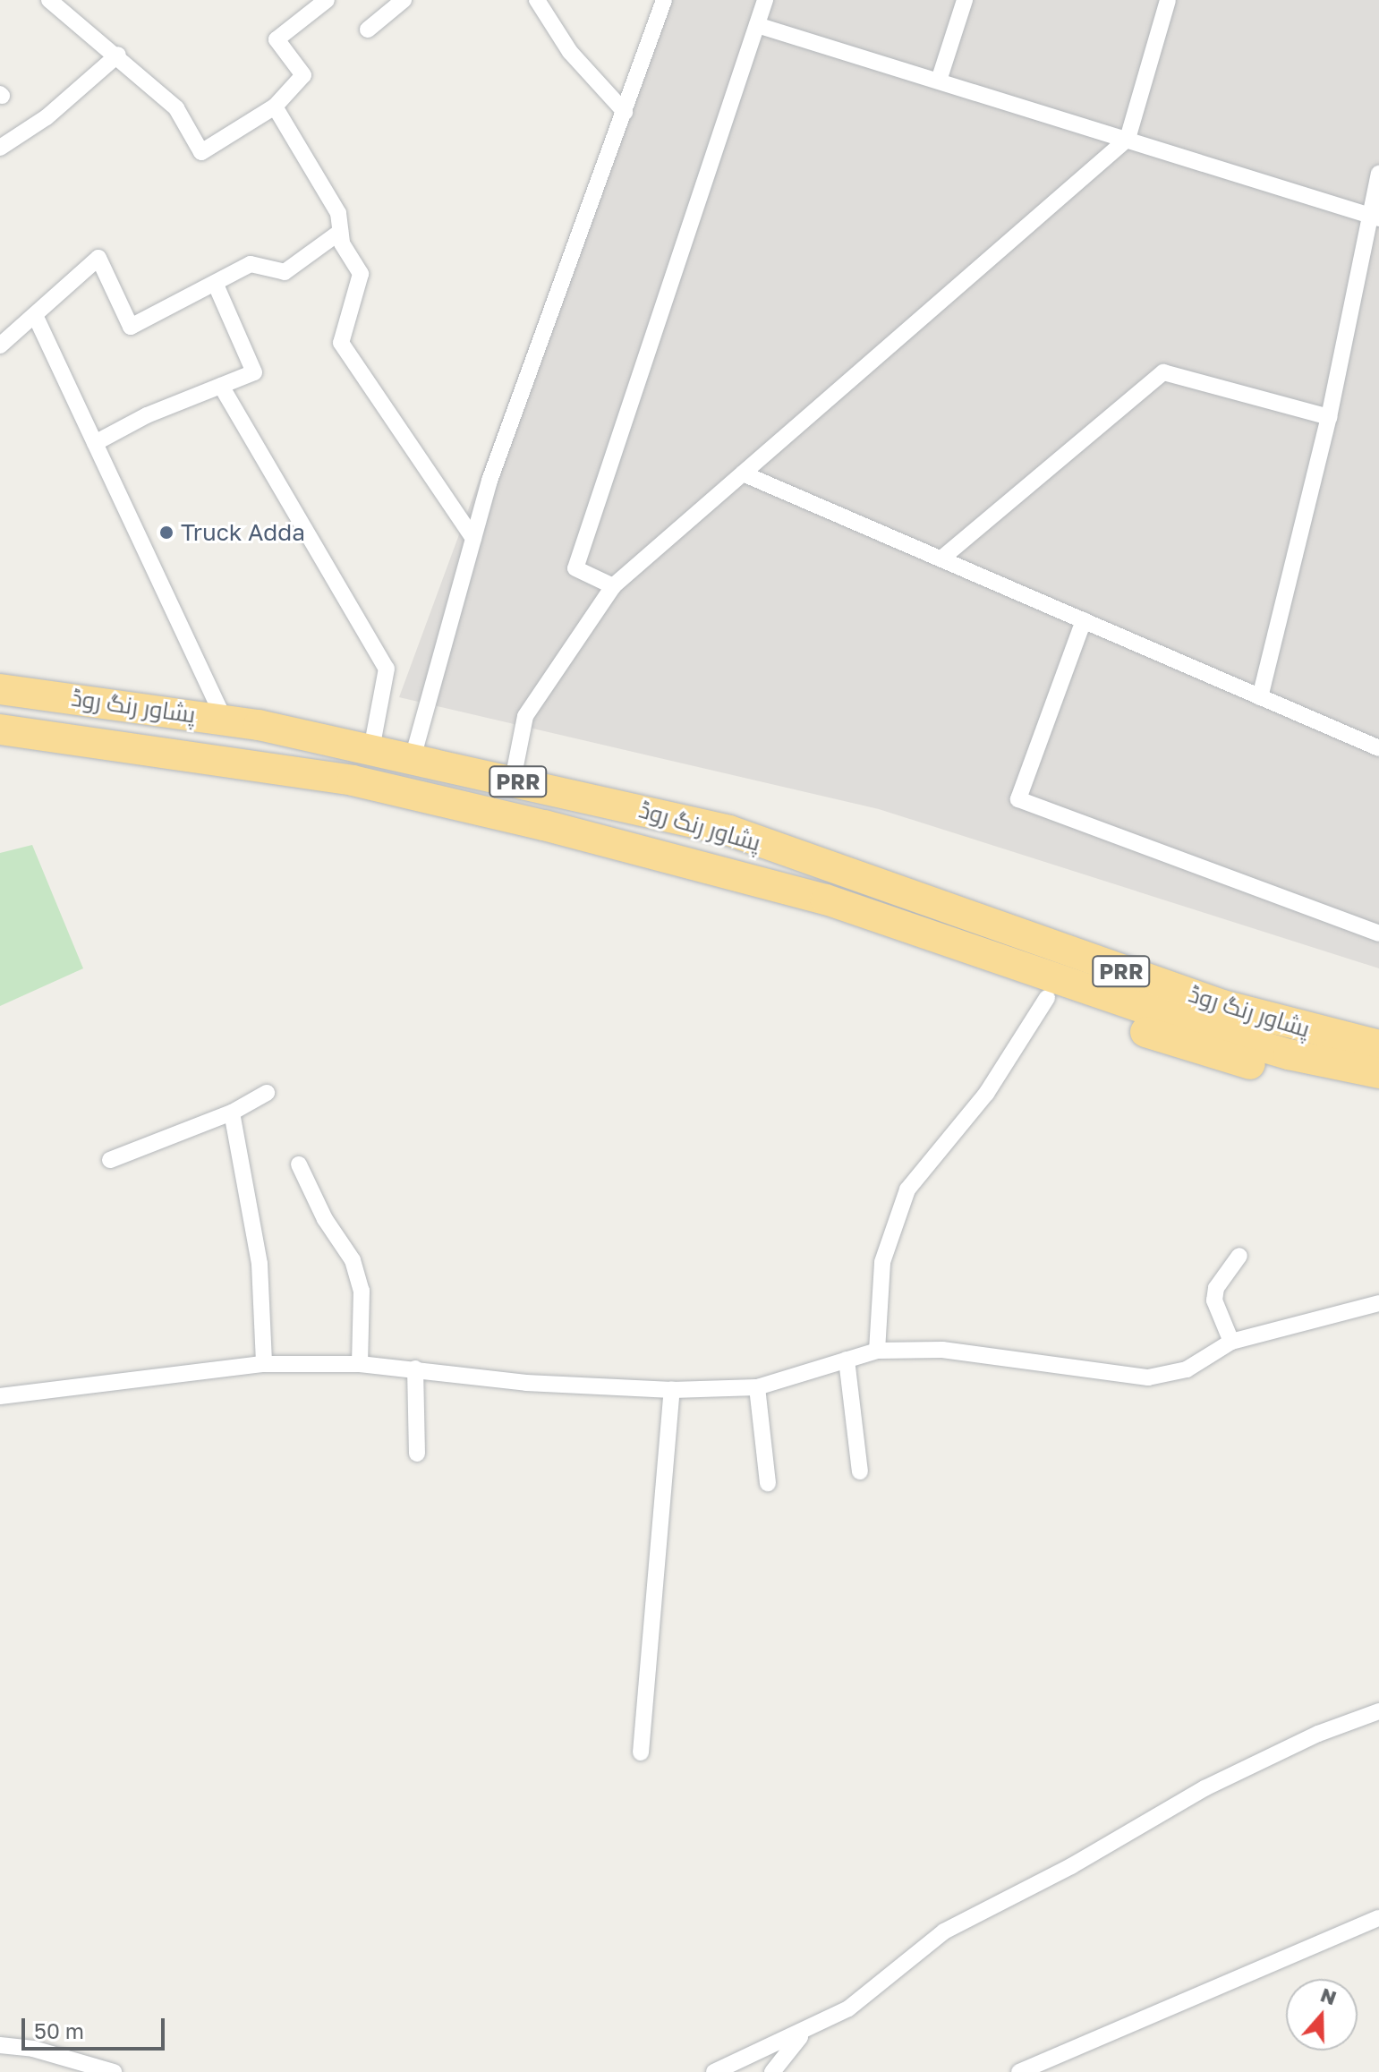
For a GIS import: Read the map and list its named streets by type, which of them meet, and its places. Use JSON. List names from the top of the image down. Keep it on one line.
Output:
{"streets":{"highway":["پشاور رنگ روڈ","PRR"]},"places":["Truck Adda"],"scale_bar":"50 m","north":"top"}
